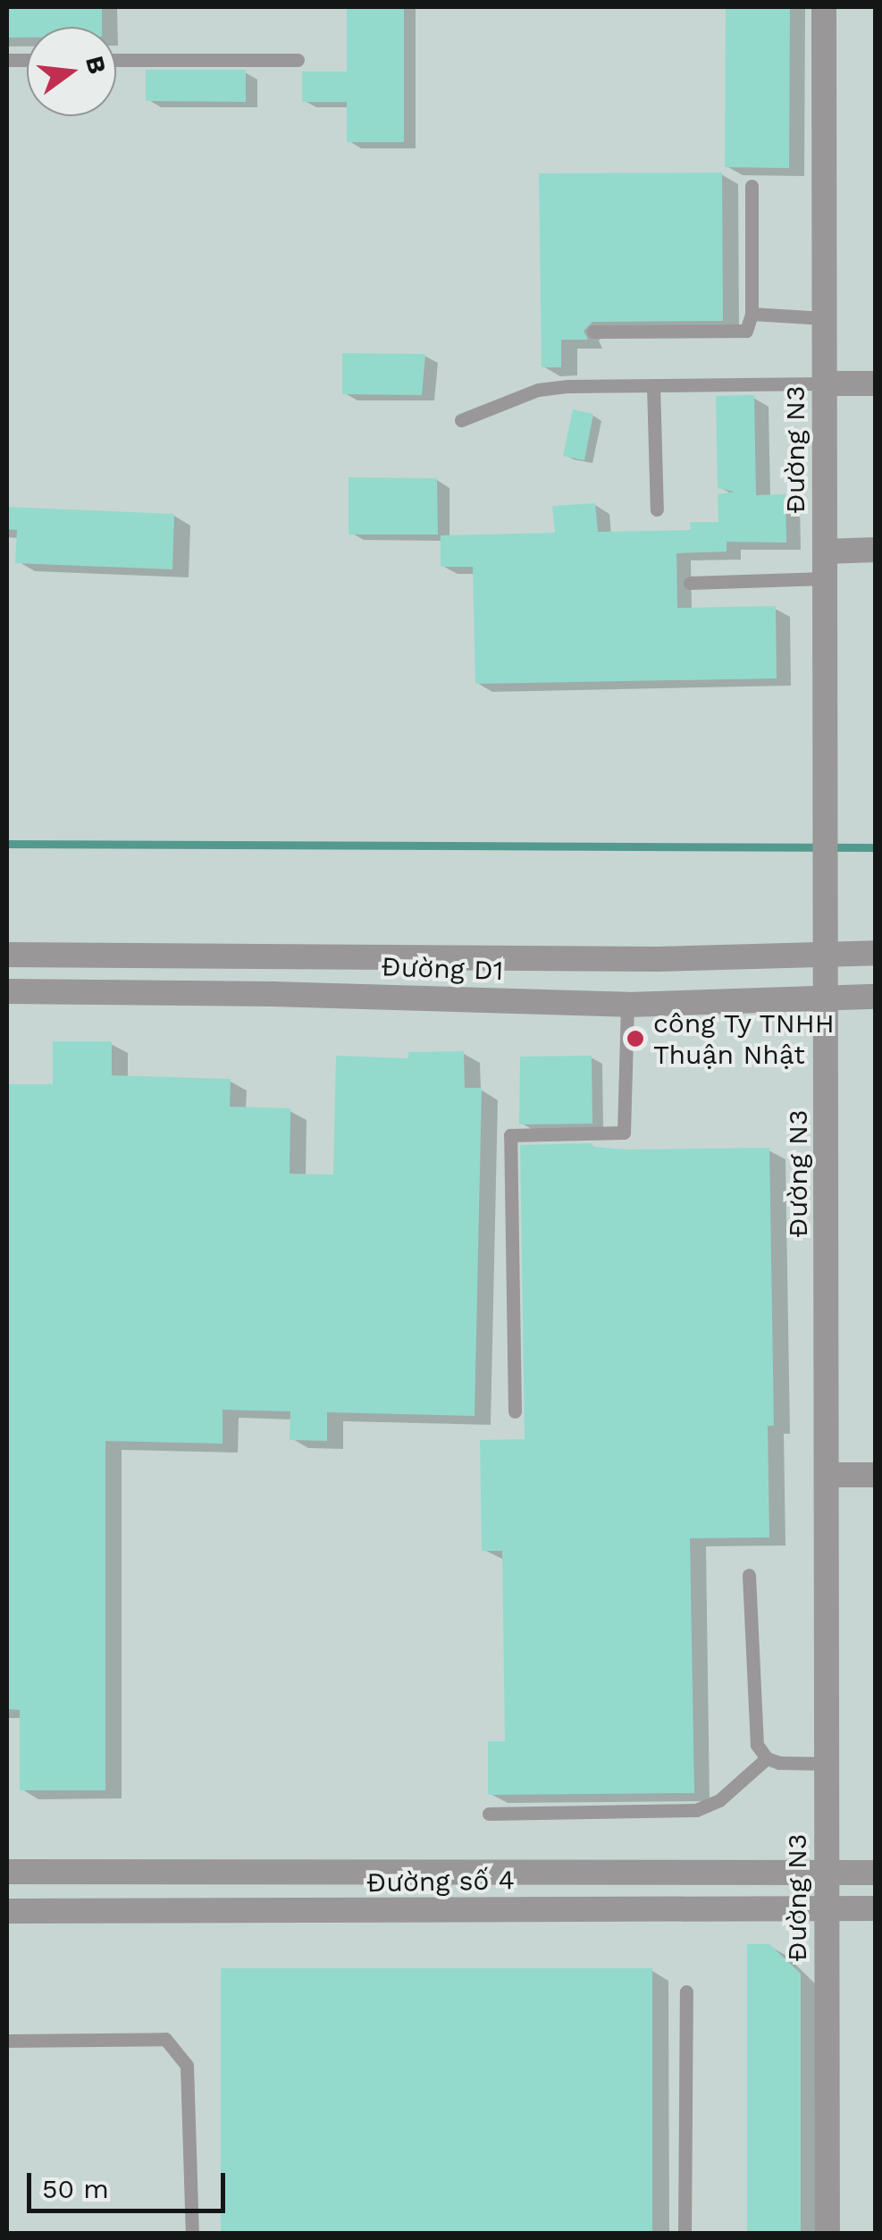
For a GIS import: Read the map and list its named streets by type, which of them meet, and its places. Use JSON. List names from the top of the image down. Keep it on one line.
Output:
{"streets":{"street":["Đường N3","Đường D1","Đường số 4"]},"crossings":[["Đường N3","Đường D1"],["Đường N3","Đường số 4"]],"places":["công Ty TNHH Thuận Nhật"],"scale_bar":"50 m","north":"right"}
